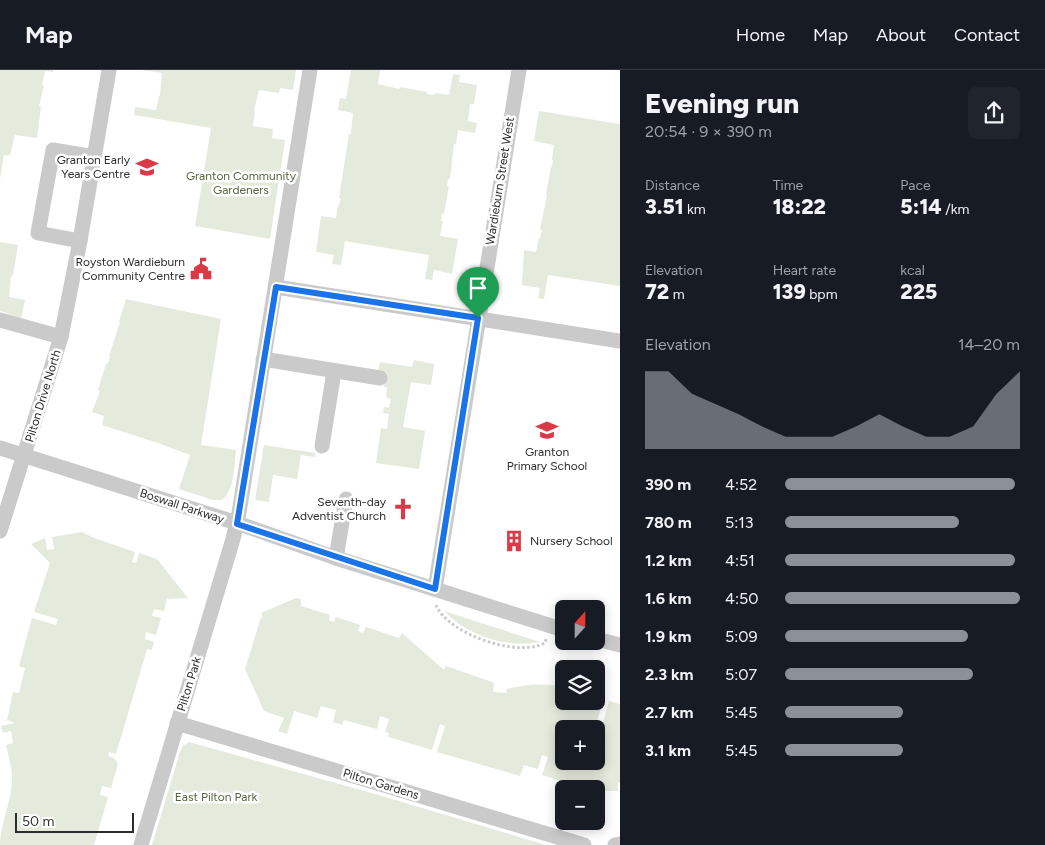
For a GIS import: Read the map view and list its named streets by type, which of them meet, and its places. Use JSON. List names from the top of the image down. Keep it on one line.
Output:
{"streets":{"street":["Wardieburn Street West","Pilton Drive North","Boswall Parkway","Pilton Park","Pilton Gardens"]},"crossings":[["Wardieburn Street West","Boswall Parkway"],["Pilton Drive North","Boswall Parkway"],["Boswall Parkway","Pilton Park"],["Pilton Park","Pilton Gardens"]],"parks":["Granton Community Gardeners","East Pilton Park"],"places":{"school or university":["Granton Early Years Centre","Granton Primary School"],"public building":["Royston Wardieburn Community Centre"],"church":["Seventh-day Adventist Church"],"building":["Nursery School"]},"scale_bar":"50 m","north":"top","page":{"header":"Map","nav":["Home","Map","About","Contact"],"heading":["Evening run","20:54 · 9 × 390 m"],"stats":[["Distance","3.51 km"],["Time","18:22"],["Pace","5:14 /km"],["Elevation","72 m"],["Heart rate","139 bpm"],["kcal","225"]],"chart":["Elevation","14–20 m"],"list":[{"name":"390 m","note":"4:52"},{"name":"780 m","note":"5:13"},{"name":"1.2 km","note":"4:51"},{"name":"1.6 km","note":"4:50"},{"name":"1.9 km","note":"5:09"},{"name":"2.3 km","note":"5:07"},{"name":"2.7 km","note":"5:45"},{"name":"3.1 km","note":"5:45"}],"map_buttons":["+","−"],"scale":"50 m"}}
